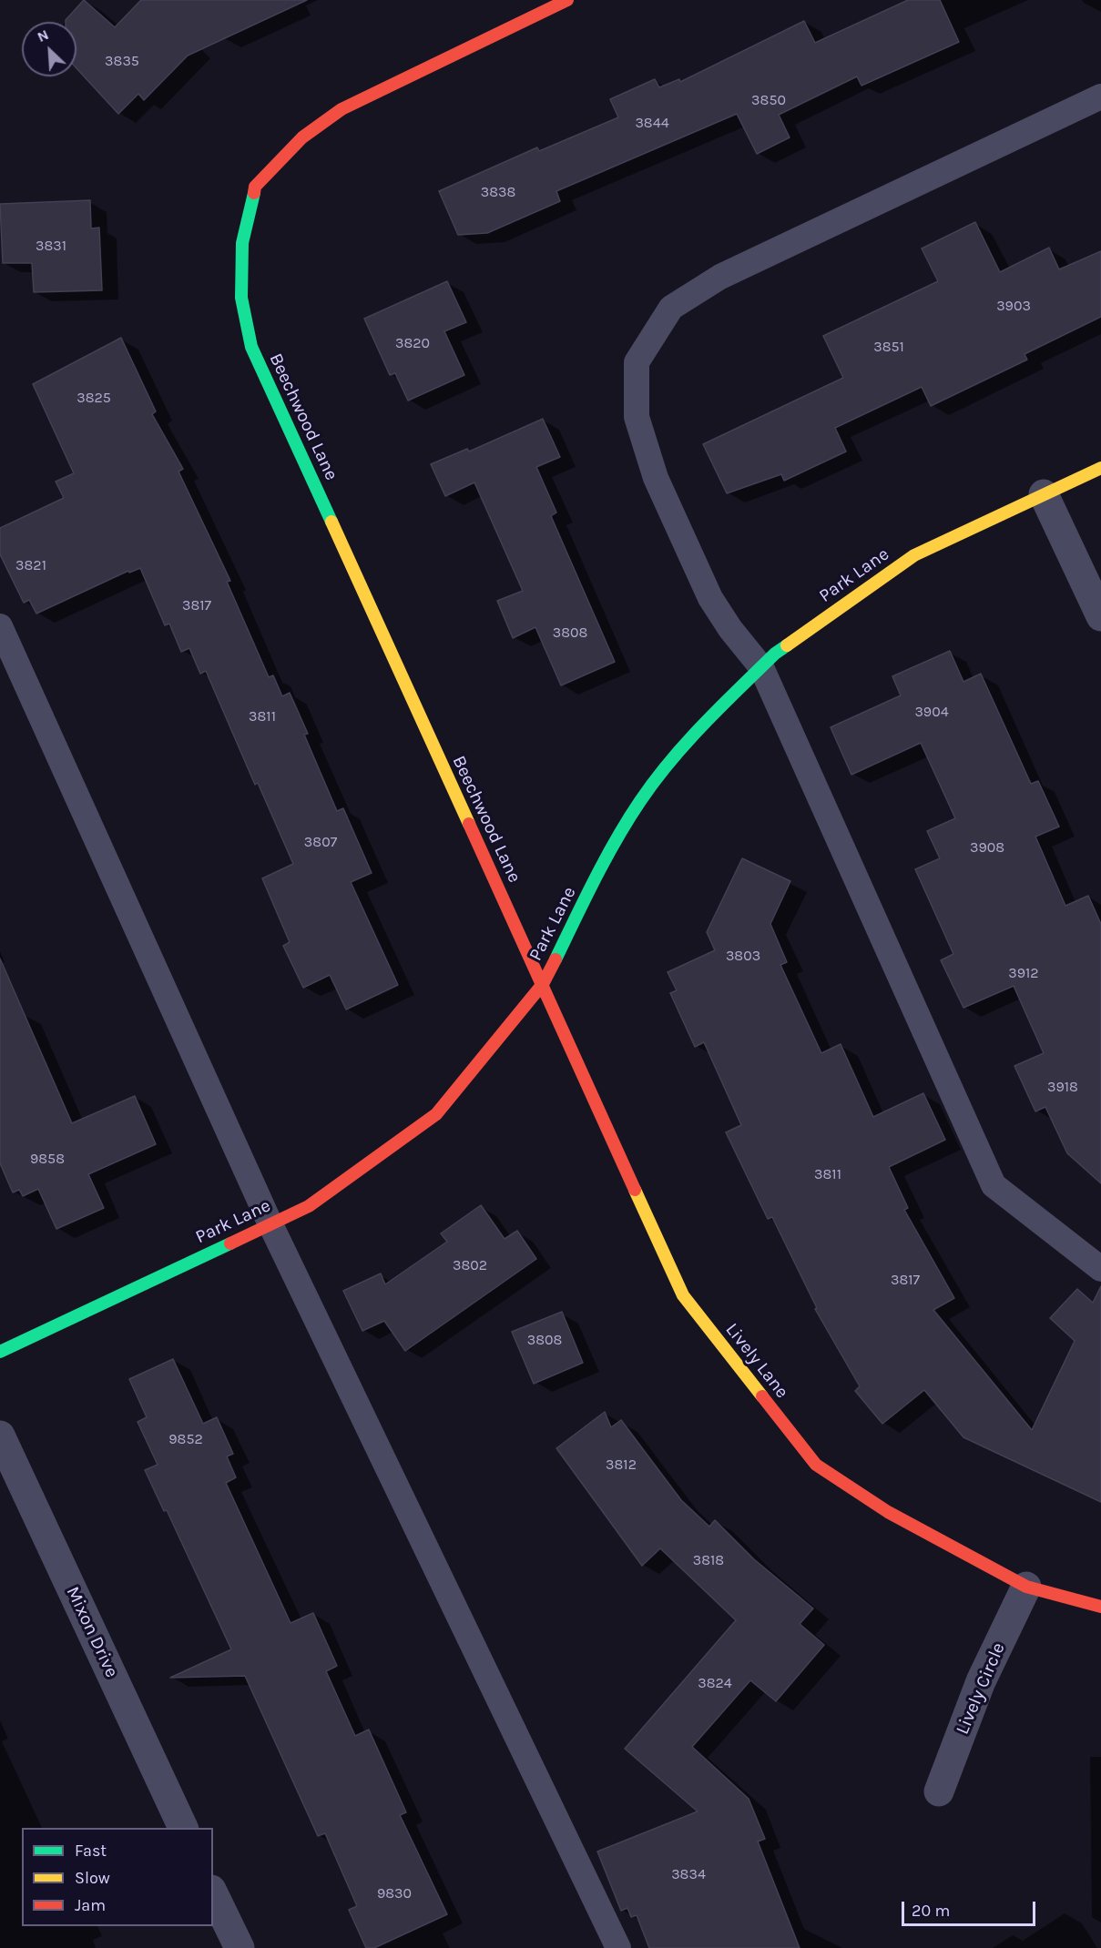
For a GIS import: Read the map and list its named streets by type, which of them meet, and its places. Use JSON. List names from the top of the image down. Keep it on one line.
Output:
{"streets":{"street":["Beechwood Lane","Park Lane","Lively Lane","Mixon Drive","Lively Circle"]},"crossings":[["Beechwood Lane","Park Lane"],["Beechwood Lane","Lively Lane"],["Park Lane","Lively Lane"],["Lively Lane","Lively Circle"]],"house_numbers":["3835","3850","3844","3838","3831","3903","3820","3851","3825","3821","3817","3808","3904","3811","3807","3908","3803","3912","3918","9858","3811","3802","3817","3808","9852","3812","3818","3824","3834","9830"],"legend":["Fast","Slow","Jam"],"scale_bar":"20 m","north":"top left"}
